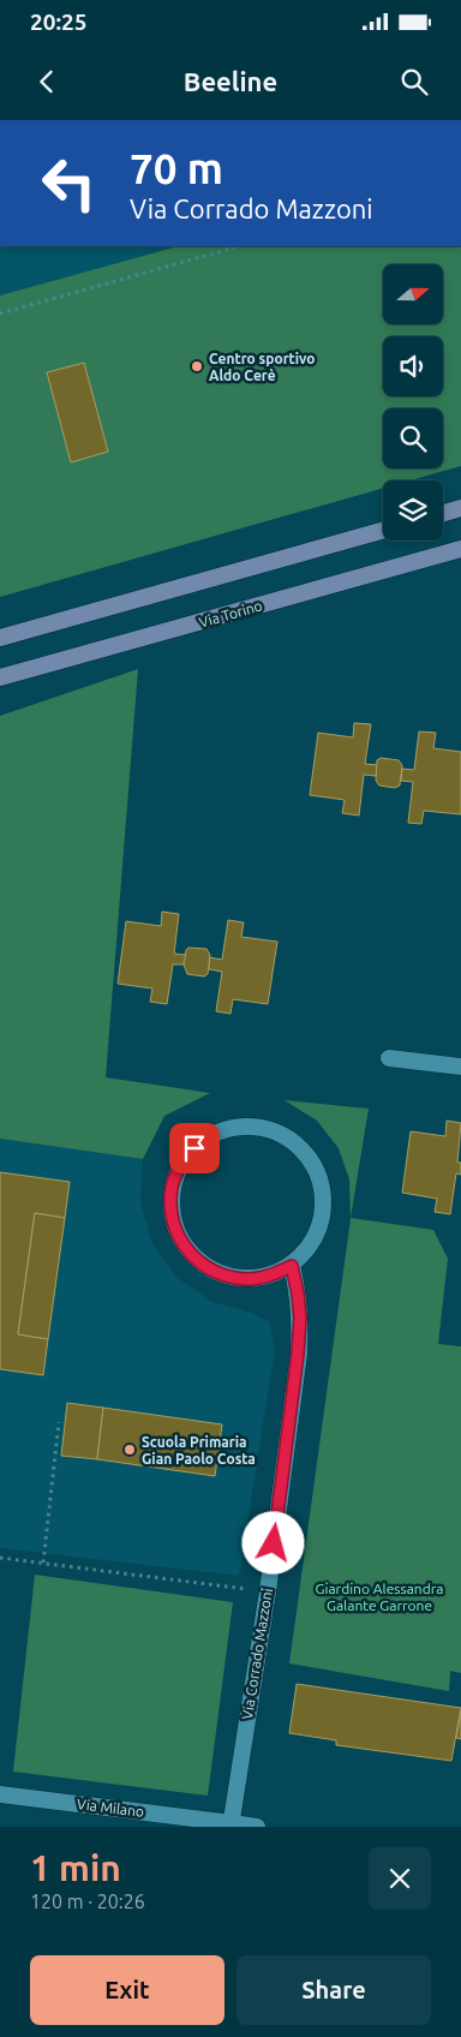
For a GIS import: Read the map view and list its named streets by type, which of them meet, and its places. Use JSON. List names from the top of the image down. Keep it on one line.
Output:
{"streets":{"main road":["Via Torino"],"street":["Via Corrado Mazzoni","Via Milano"]},"crossings":[["Via Corrado Mazzoni","Via Milano"]],"parks":["Giardino Alessandra Galante Garrone"],"places":["Centro sportivo Aldo Cerè","Scuola Primaria Gian Paolo Costa"],"north":"right","page":{"status":"20:25","header":"Beeline","turn":["70 m","Via Corrado Mazzoni"],"heading":["1 min","120 m · 20:26"],"buttons":["Exit","Share"]}}
